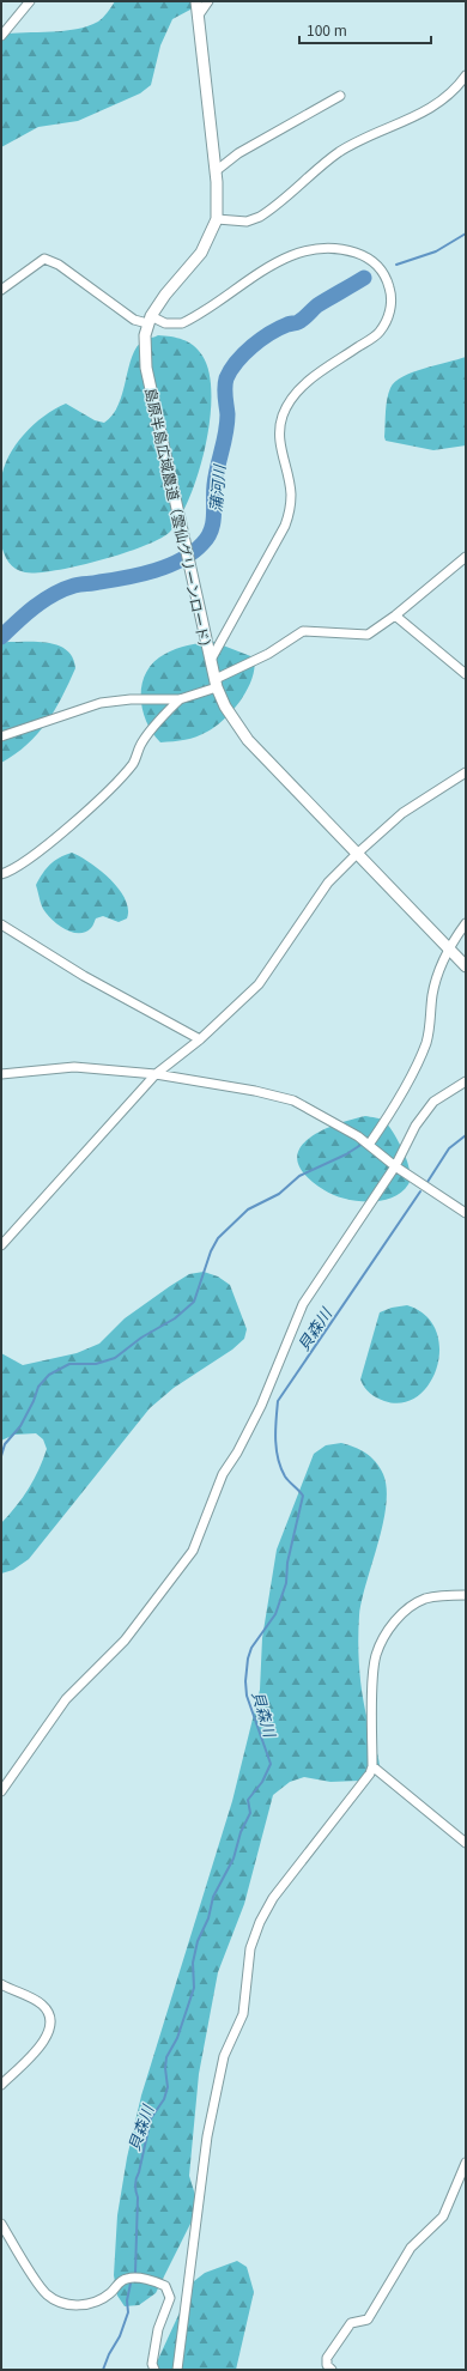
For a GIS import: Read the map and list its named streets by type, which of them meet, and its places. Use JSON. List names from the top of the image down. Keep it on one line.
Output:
{"streets":{"street":["島原半島広域農道（雲仙グリーンロード）"]},"water":["蒲河川","貝森川"],"scale_bar":"100 m"}
